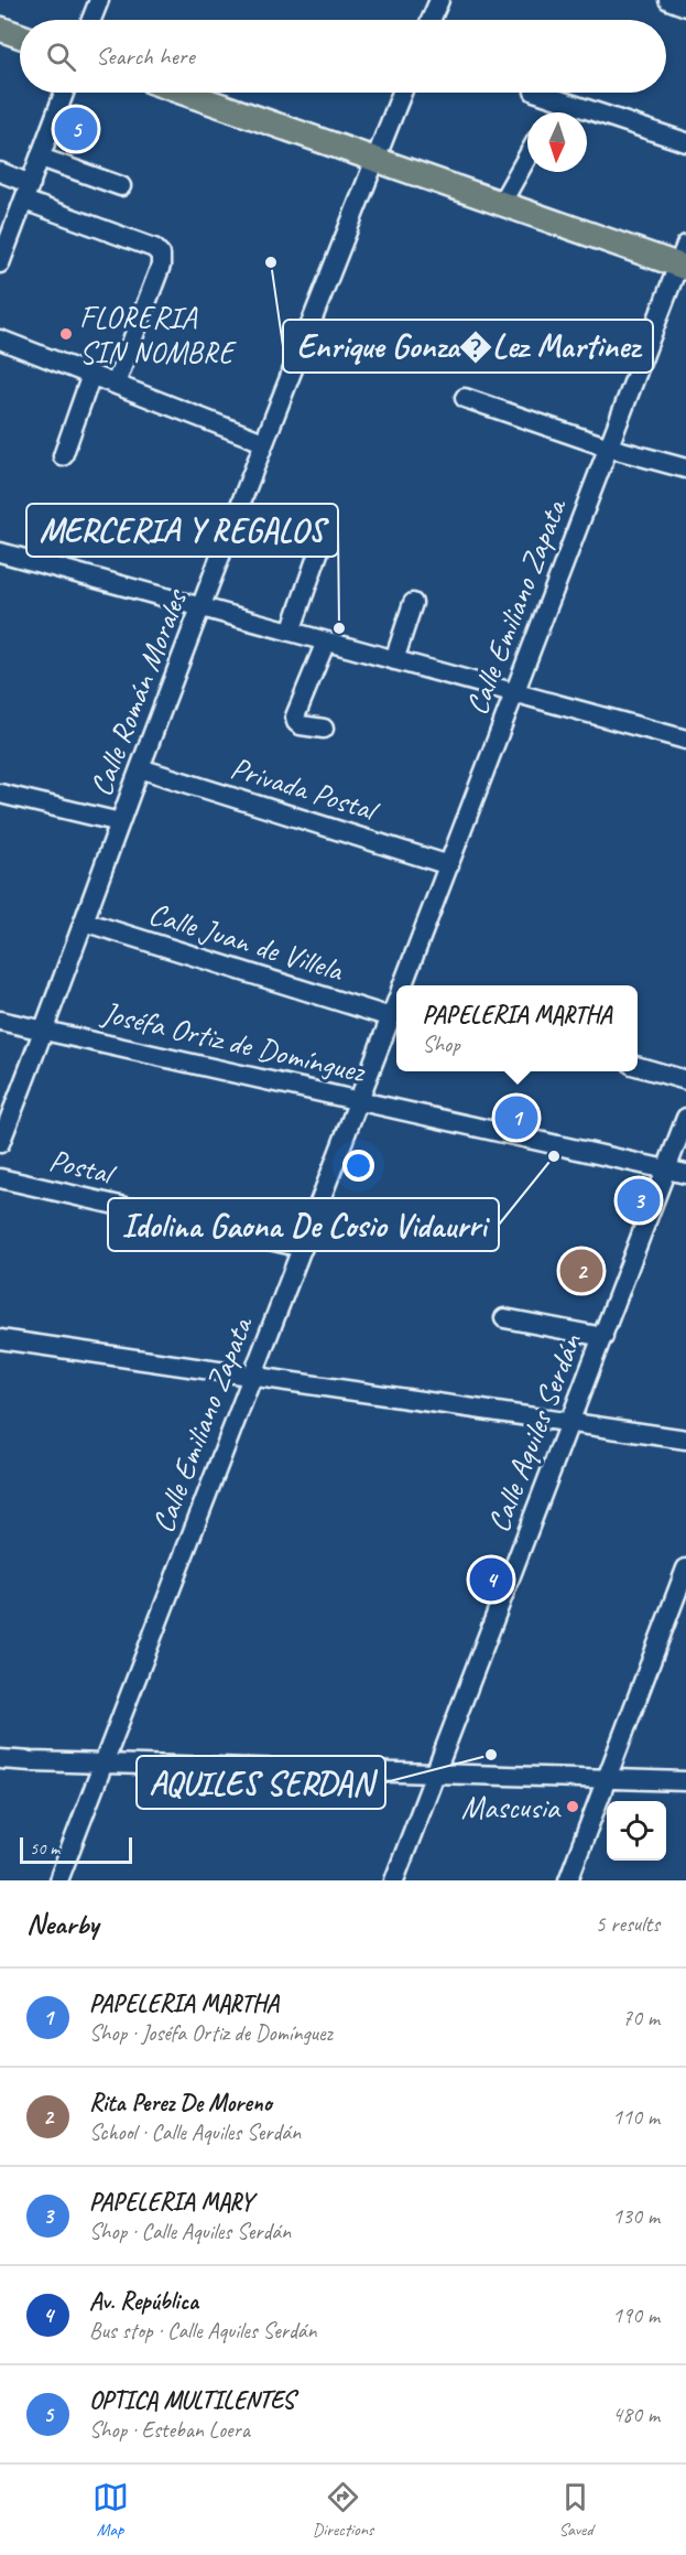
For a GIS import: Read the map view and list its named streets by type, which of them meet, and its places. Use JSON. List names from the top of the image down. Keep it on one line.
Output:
{"streets":{"street":["Calle Emiliano Zapata","Calle Román Morales","Privada Postal","Calle Juan de Villela","Joséfa Ortiz de Domínguez","Postal","Calle Aquiles Serdán"]},"crossings":[["Calle Emiliano Zapata","Privada Postal"],["Calle Emiliano Zapata","Calle Juan de Villela"],["Calle Emiliano Zapata","Joséfa Ortiz de Domínguez"],["Calle Emiliano Zapata","Postal"],["Calle Román Morales","Privada Postal"],["Calle Román Morales","Calle Juan de Villela"],["Calle Román Morales","Joséfa Ortiz de Domínguez"],["Joséfa Ortiz de Domínguez","Calle Aquiles Serdán"]],"places":["Enrique Gonza�Lez Martinez","FLORERIA SIN NOMBRE","MERCERIA Y REGALOS","Idolina Gaona De Cosio Vidaurri","AQUILES SERDAN","Mascusia"],"scale_bar":"50 m","north":"bottom","page":{"search":"Search here","pins":["5","1","3","2","4"],"popup":["PAPELERIA MARTHA","Shop"],"scale":"50 m","heading":["Nearby","5 results"],"list":[{"mark":"1","name":"PAPELERIA MARTHA","note":"Shop · Joséfa Ortiz de Domínguez","value":"70 m"},{"mark":"2","name":"Rita Perez De Moreno","note":"School · Calle Aquiles Serdán","value":"110 m"},{"mark":"3","name":"PAPELERIA MARY","note":"Shop · Calle Aquiles Serdán","value":"130 m"},{"mark":"4","name":"Av. República","note":"Bus stop · Calle Aquiles Serdán","value":"190 m"},{"mark":"5","name":"OPTICA MULTILENTES","note":"Shop · Esteban Loera","value":"480 m"}],"nav":["Map","Directions","Saved"]}}
